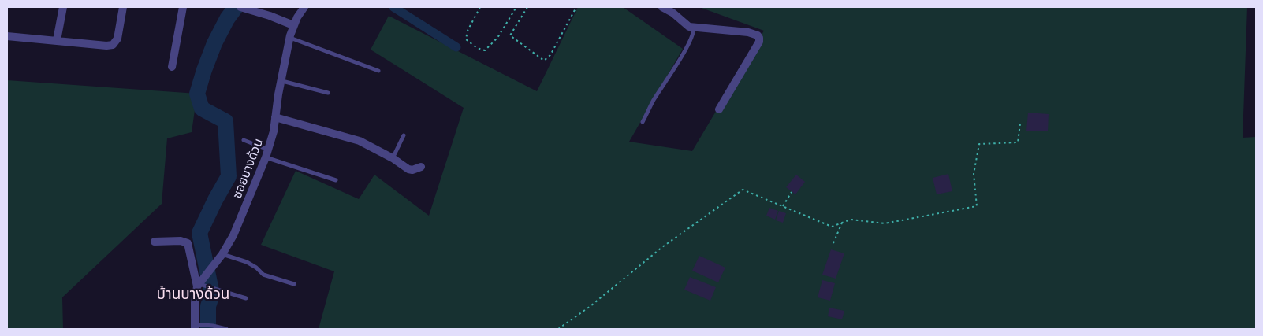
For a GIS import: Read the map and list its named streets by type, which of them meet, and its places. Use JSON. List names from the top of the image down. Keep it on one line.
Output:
{"streets":{"street":["ซอยบางด้วน"]},"districts":["บ้านบางด้วน"]}
